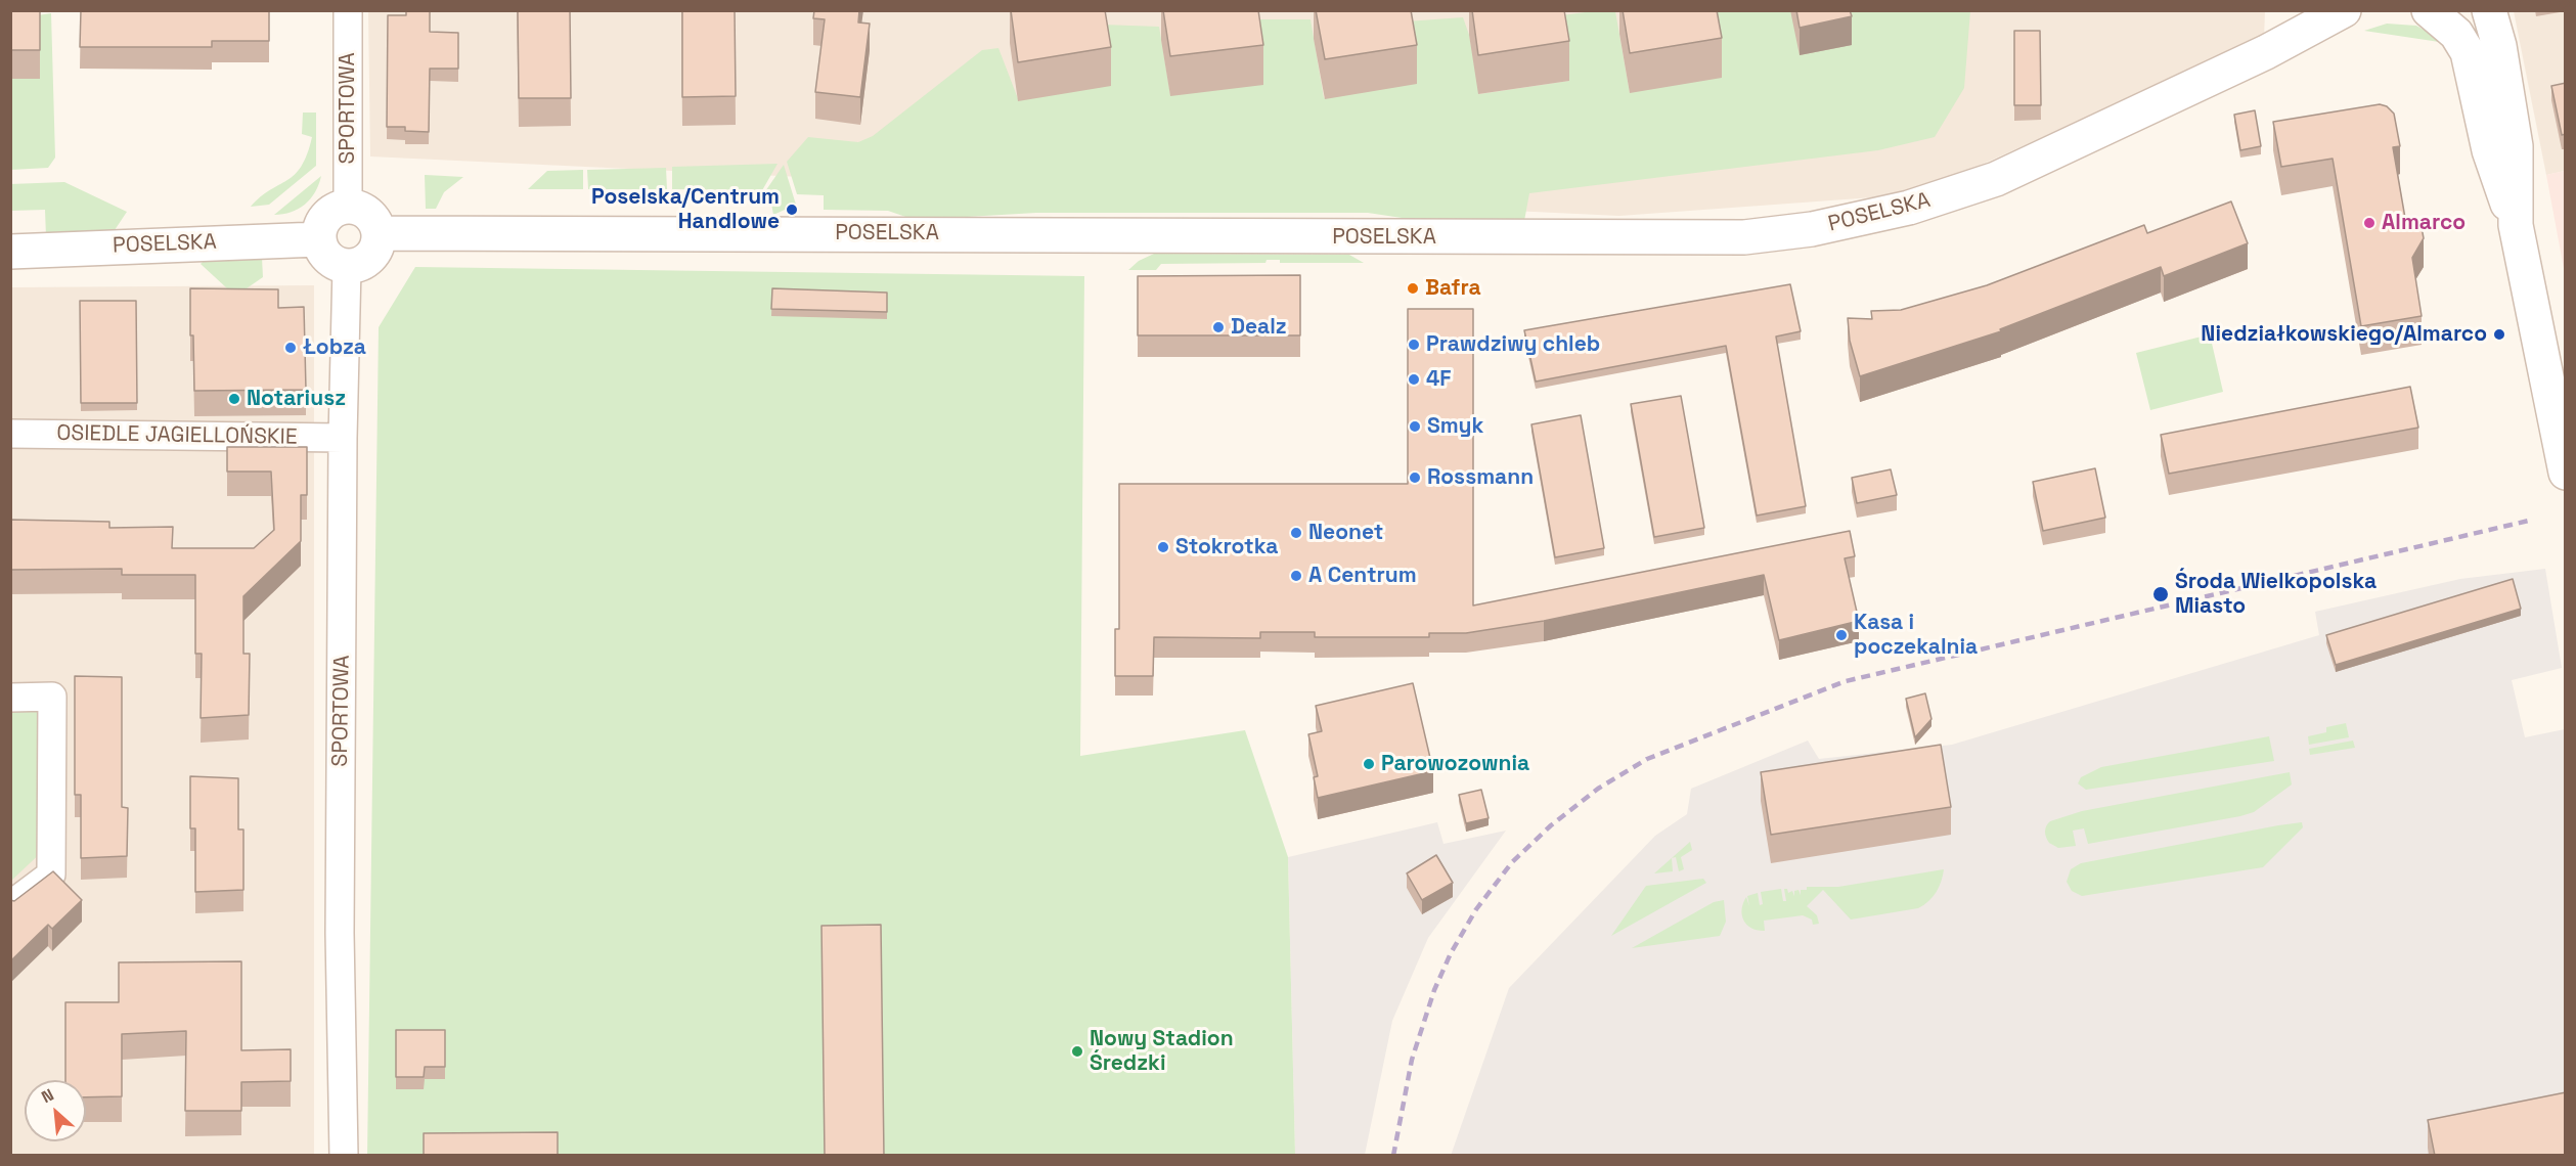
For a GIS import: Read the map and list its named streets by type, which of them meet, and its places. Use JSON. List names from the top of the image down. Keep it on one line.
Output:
{"streets":{"street":["SPORTOWA","POSELSKA","OSIEDLE JAGIELLOŃSKIE"]},"crossings":[["SPORTOWA","POSELSKA"],["SPORTOWA","OSIEDLE JAGIELLOŃSKIE"]],"places":["Poselska/Centrum Handlowe","Almarco","Bafra","Dealz","Niedziałkowskiego/Almarco","Prawdziwy chleb","Łobza","4F","Notariusz","Smyk","Rossmann","Neonet","Stokrotka","A Centrum","Środa Wielkopolska Miasto","Kasa i poczekalnia","Parowozownia","Nowy Stadion Średzki"],"north":"top left"}
